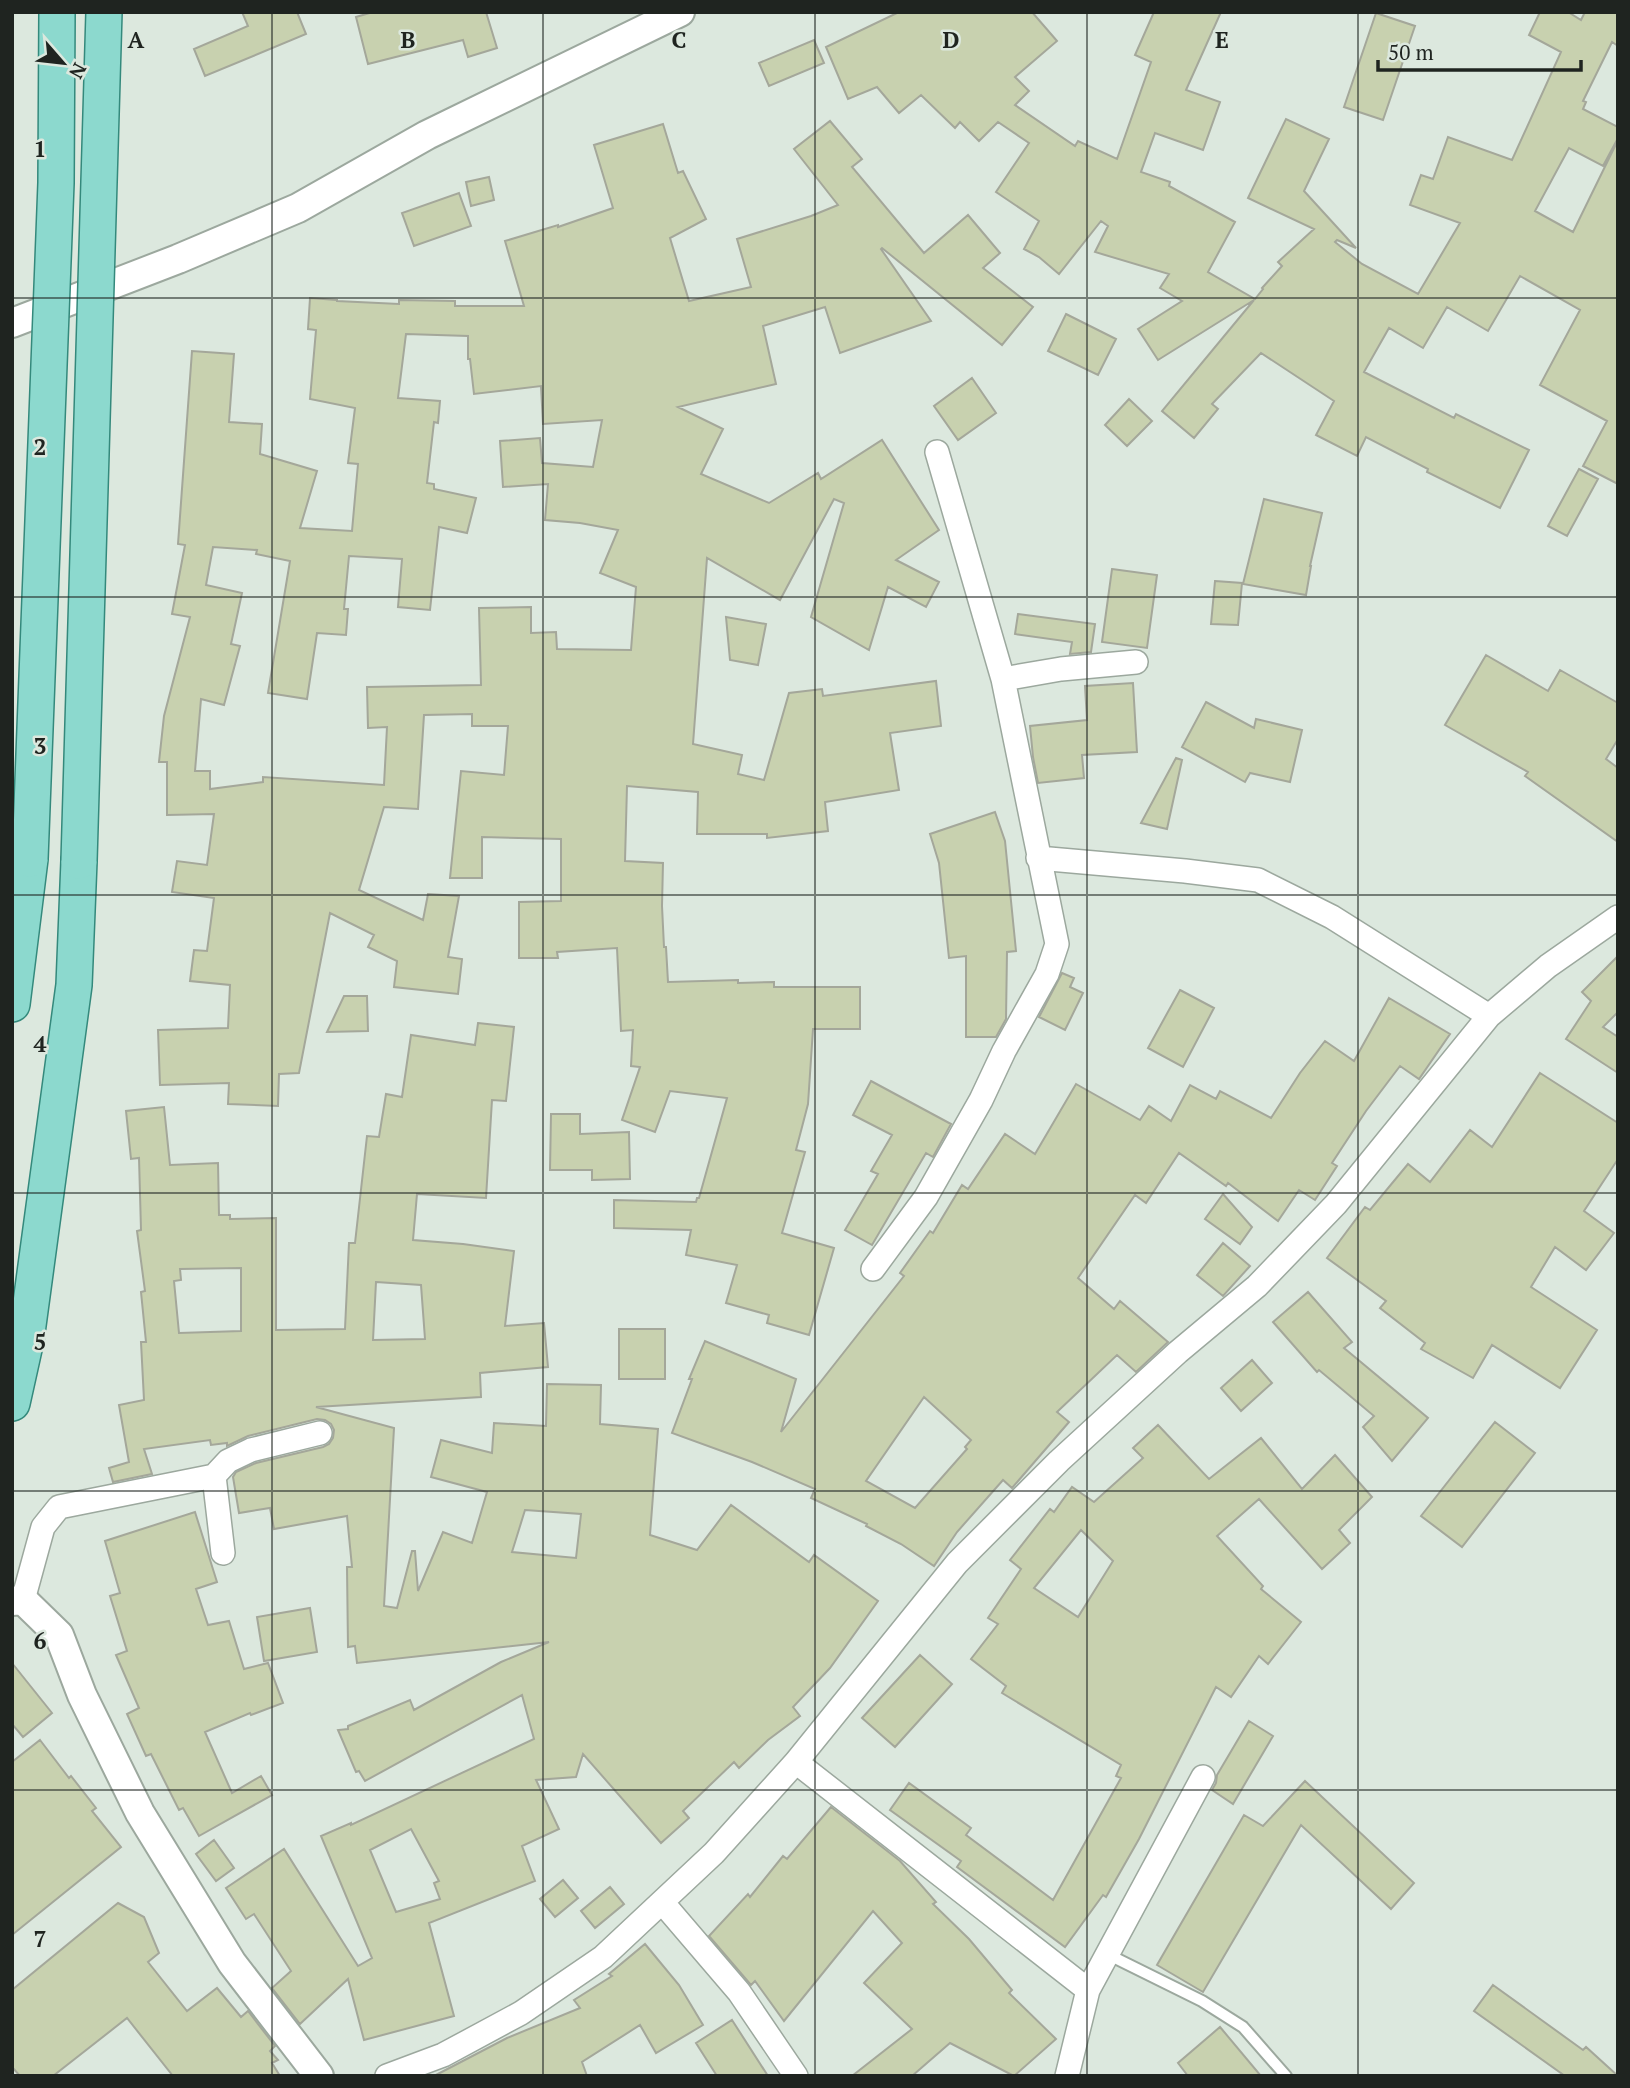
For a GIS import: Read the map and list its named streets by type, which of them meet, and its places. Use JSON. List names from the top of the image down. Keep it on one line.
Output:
{"scale_bar":"50 m","north":"bottom right","grid":{"columns":["A","B","C","D","E"],"rows":["1","2","3","4","5","6","7"]}}
